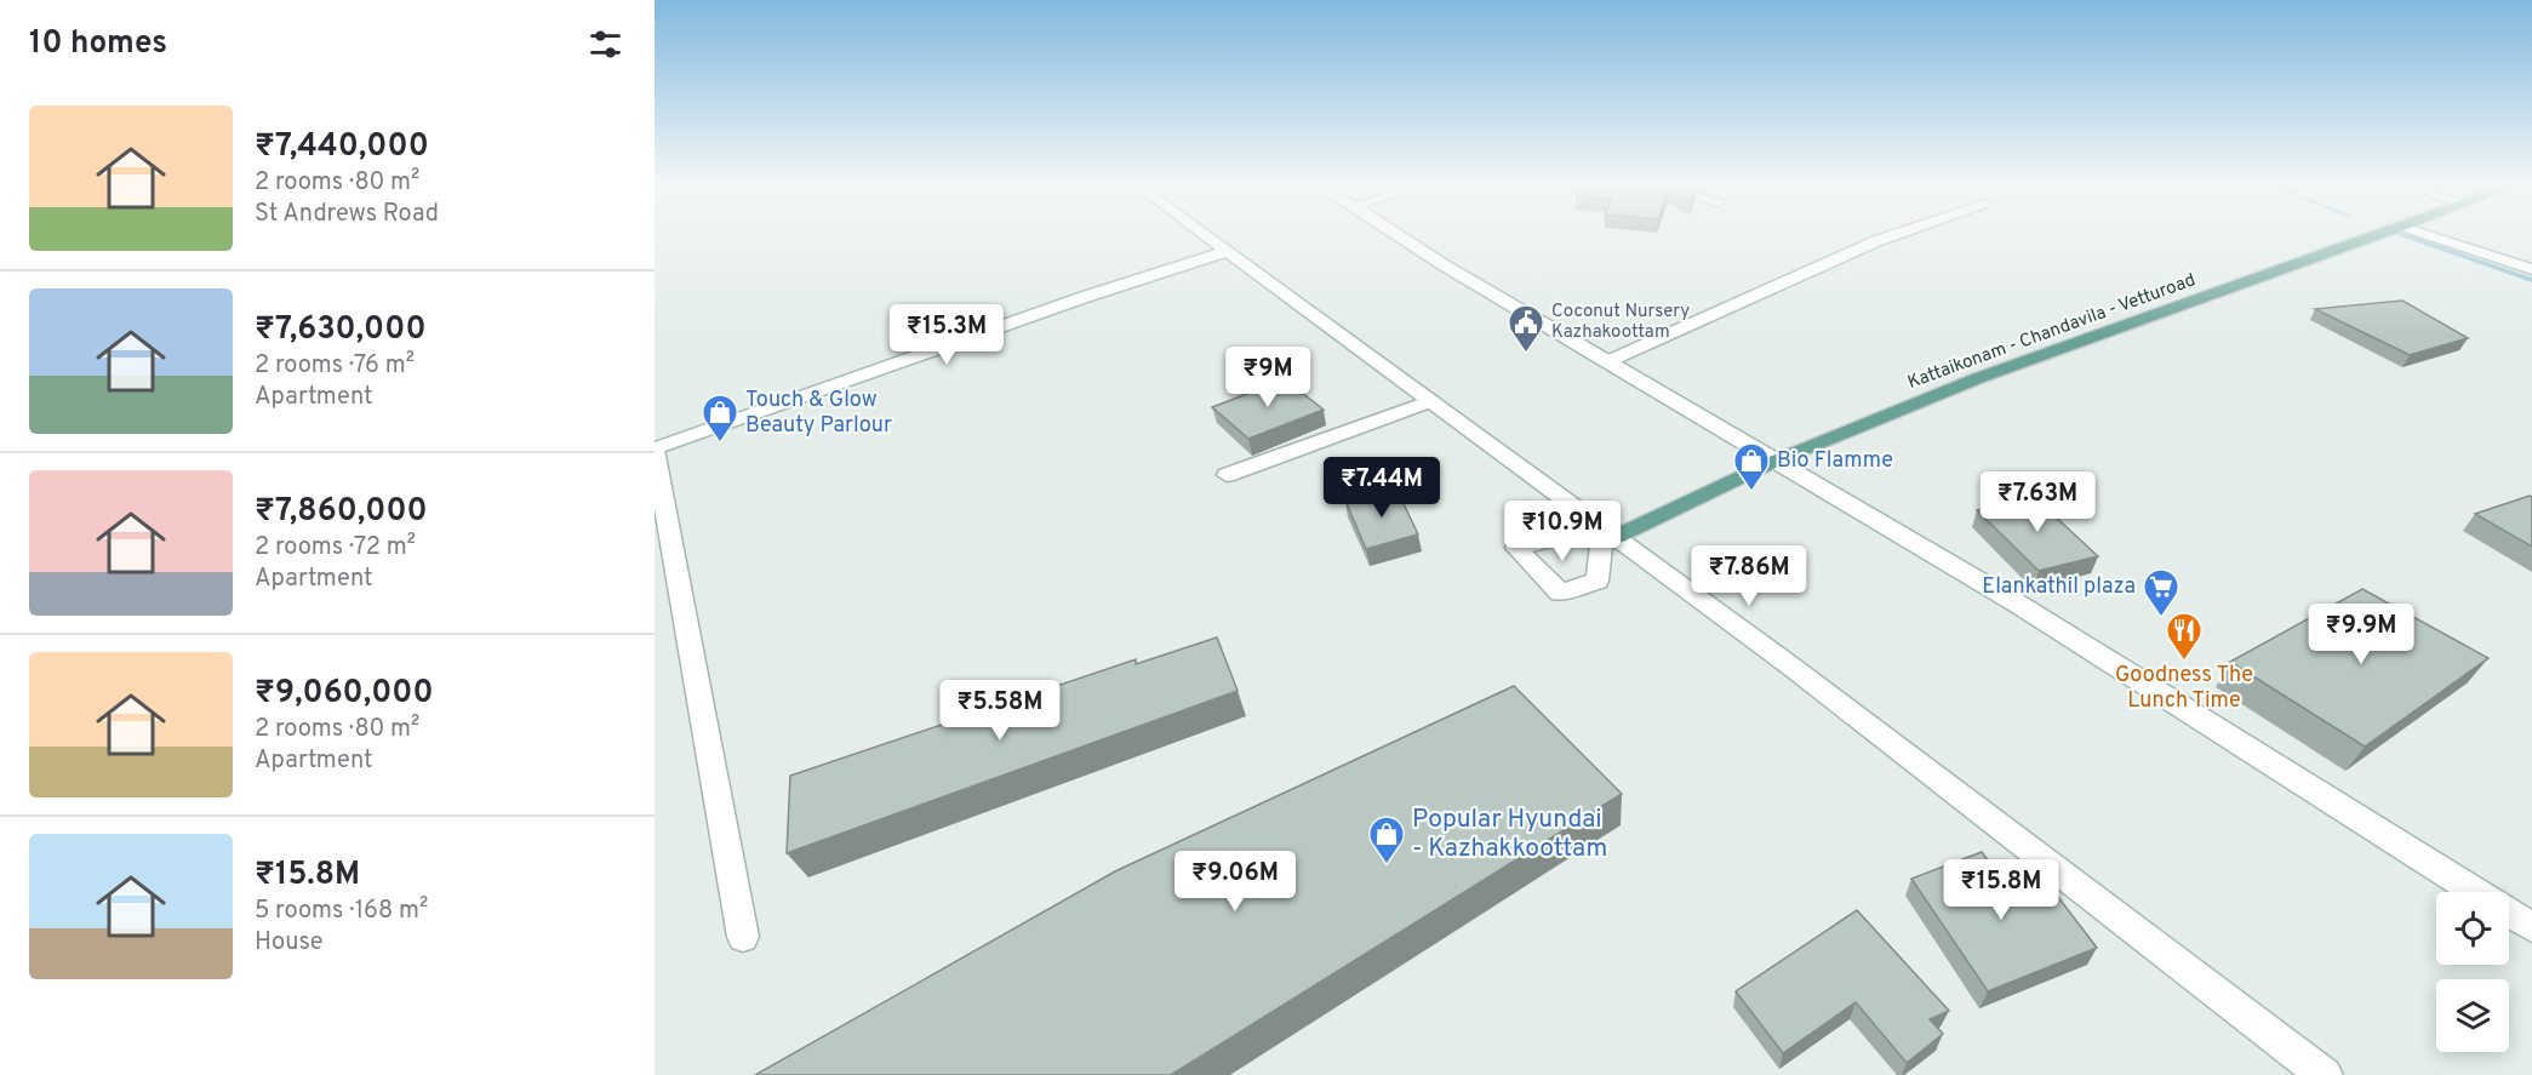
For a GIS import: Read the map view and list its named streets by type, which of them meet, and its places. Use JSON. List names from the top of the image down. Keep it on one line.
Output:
{"streets":{"main road":["Kattaikonam - Chandavila - Vetturoad"]},"places":{"public building":["Coconut Nursery Kazhakoottam"],"shop":["Touch & Glow Beauty Parlour","Bio Flamme","Popular Hyundai - Kazhakkoottam"],"supermarket":["Elankathil plaza"],"restaurant":["Goodness The Lunch Time"]},"page":{"heading":"10 homes","list":[{"name":"₹7,440,000","note":"2 rooms · 80 m² · St Andrews Road"},{"name":"₹7,630,000","note":"2 rooms · 76 m² · Apartment"},{"name":"₹7,860,000","note":"2 rooms · 72 m² · Apartment"},{"name":"₹9,060,000","note":"2 rooms · 80 m² · Apartment"},{"name":"₹15.8M","note":"5 rooms · 168 m² · House"}],"price":["₹15.3M","₹9M","₹7.44M","₹7.63M","₹10.9M","₹7.86M","₹9.9M","₹5.58M","₹9.06M","₹15.8M"]}}
